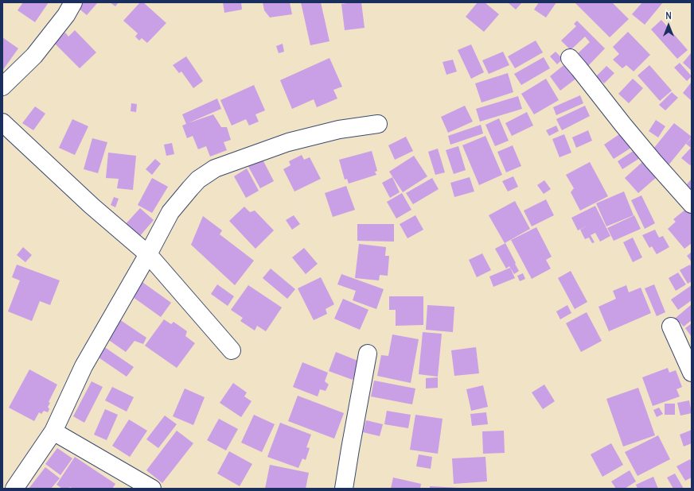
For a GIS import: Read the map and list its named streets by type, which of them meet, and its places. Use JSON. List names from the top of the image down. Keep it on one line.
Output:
{"north":"top"}
